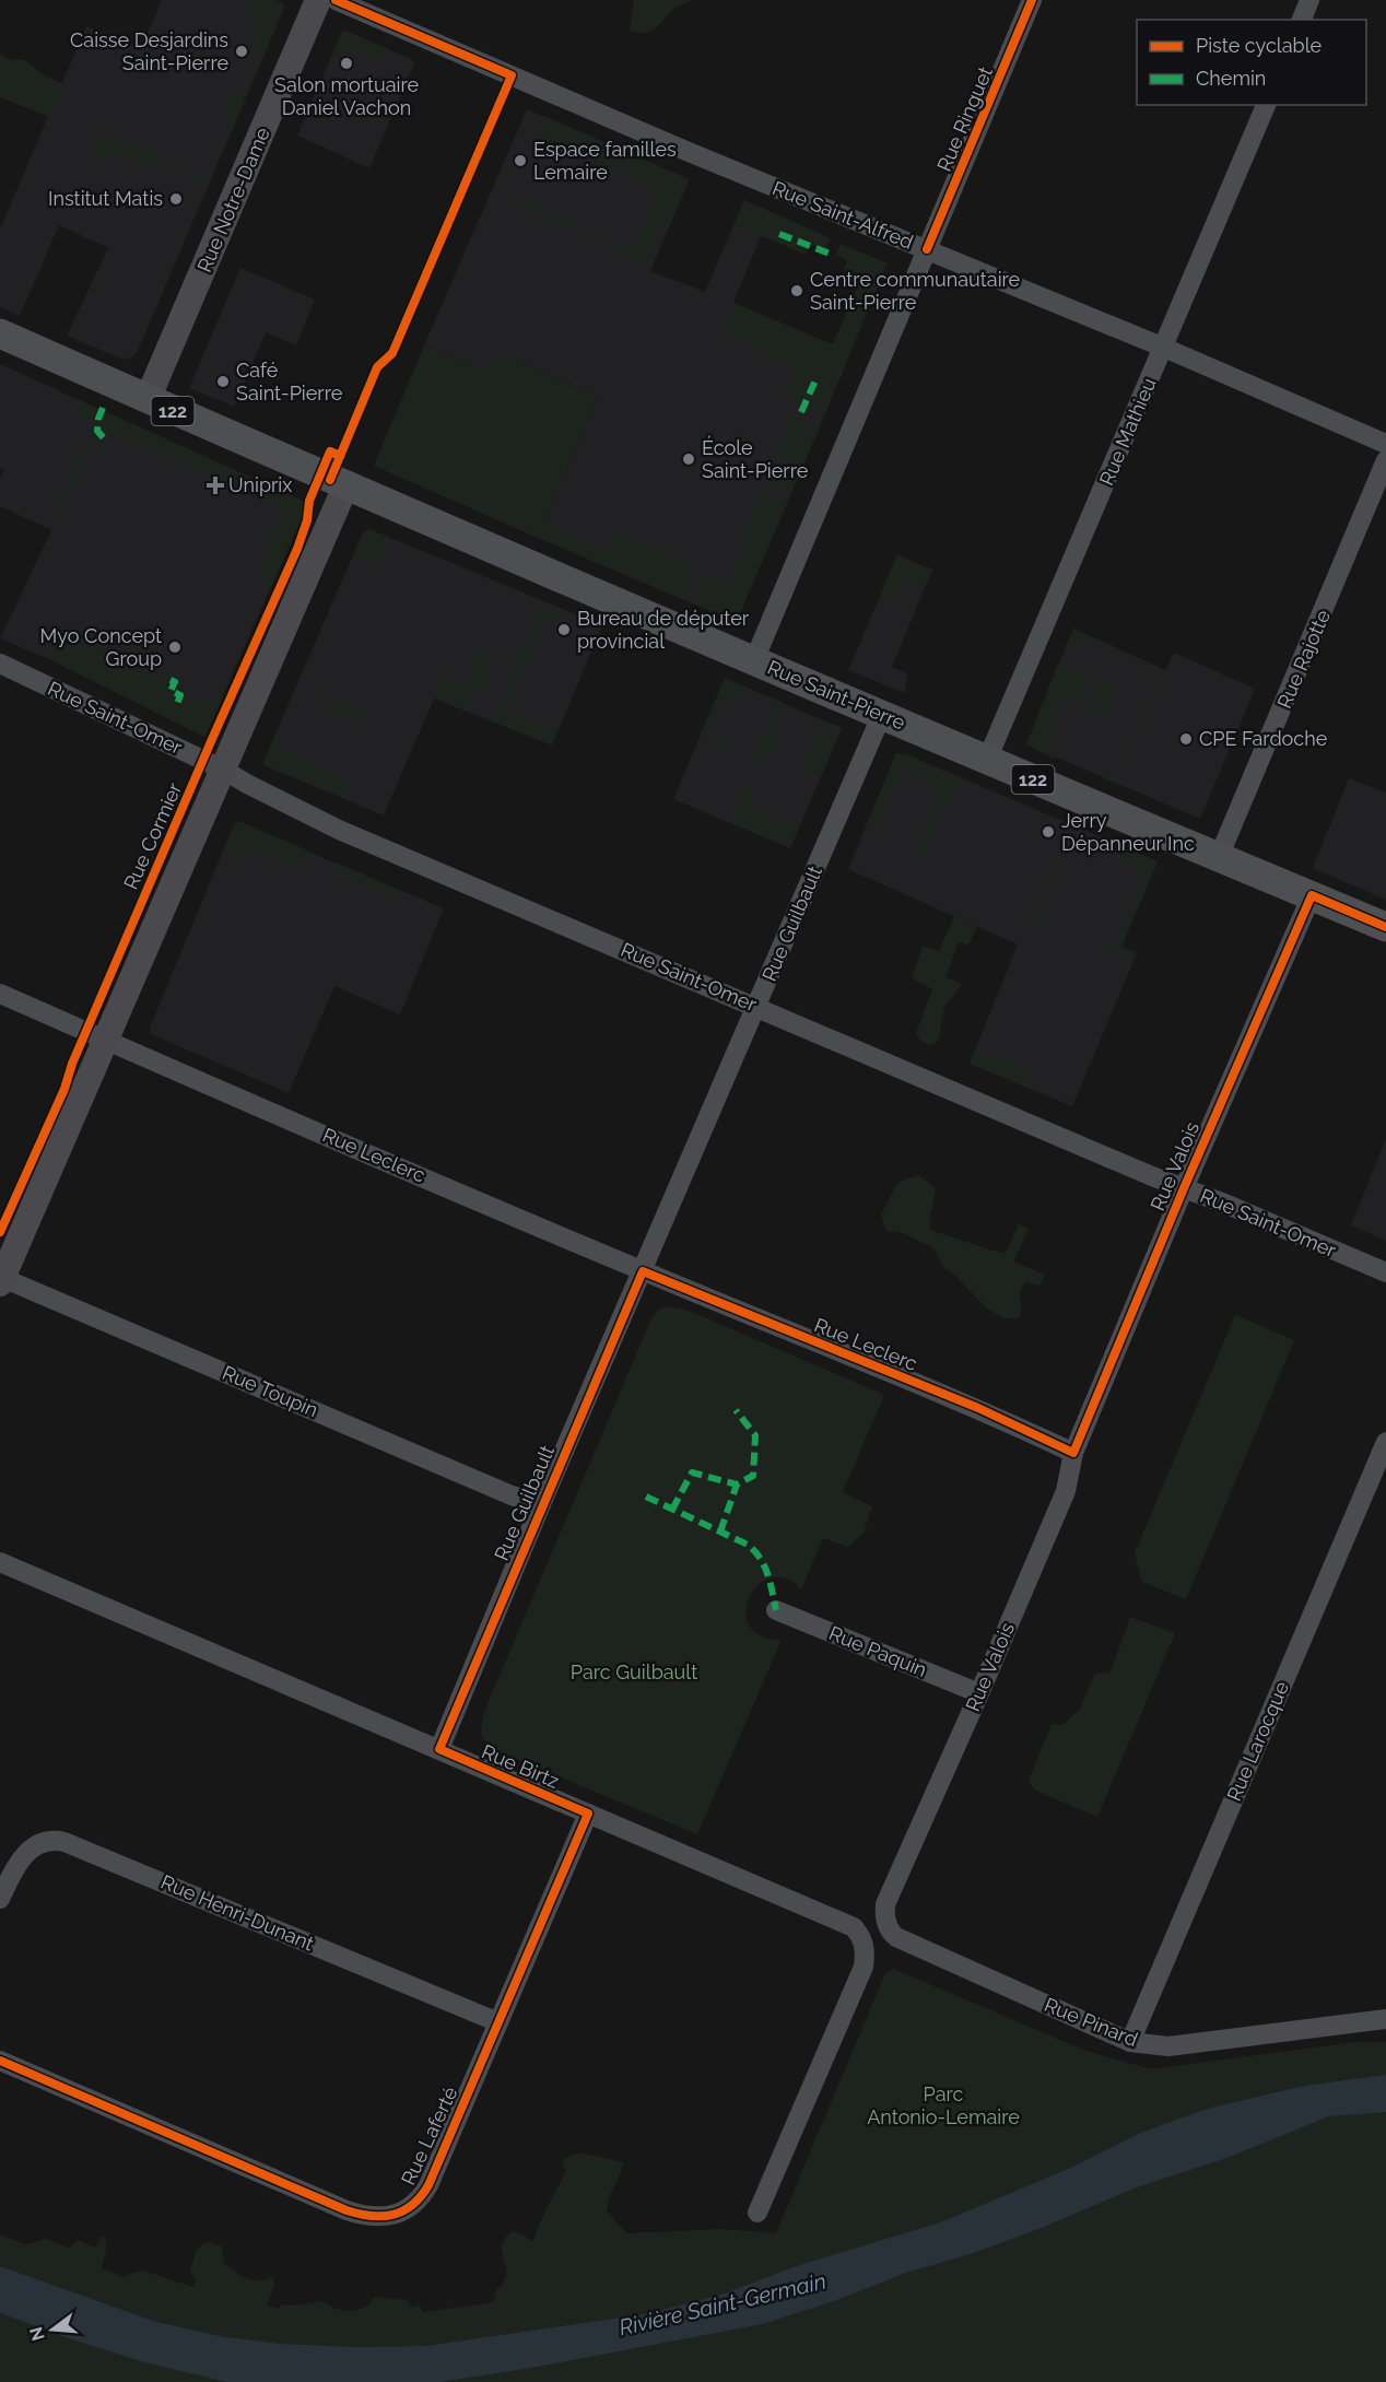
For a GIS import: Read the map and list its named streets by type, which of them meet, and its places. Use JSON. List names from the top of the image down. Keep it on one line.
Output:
{"streets":{"main road":["122","Rue Saint-Pierre"],"street":["Rue Ringuet","Rue Notre-Dame","Rue Saint-Alfred","Rue Mathieu","Rue Rajotte","Rue Saint-Omer","Rue Cormier","Rue Guilbault","Rue Leclerc","Rue Valois","Rue Toupin","Rue Paquin","Rue Larocque","Rue Birtz","Rue Henri-Dunant","Rue Pinard","Rue Laferté"]},"crossings":[["Rue Ringuet","Rue Saint-Alfred"],["Rue Ringuet","Rue Saint-Pierre"],["Rue Notre-Dame","Rue Saint-Pierre"],["Rue Saint-Alfred","Rue Mathieu"],["Rue Mathieu","Rue Saint-Pierre"],["Rue Rajotte","Rue Saint-Pierre"],["Rue Saint-Pierre","Rue Cormier"],["Rue Saint-Pierre","Rue Guilbault"],["Rue Saint-Pierre","Rue Valois"],["Rue Saint-Omer","Rue Cormier"],["Rue Saint-Omer","Rue Guilbault"],["Rue Saint-Omer","Rue Valois"],["Rue Cormier","Rue Leclerc"],["Rue Cormier","Rue Toupin"],["Rue Guilbault","Rue Leclerc"],["Rue Guilbault","Rue Toupin"],["Rue Guilbault","Rue Birtz"],["Rue Leclerc","Rue Valois"],["Rue Valois","Rue Paquin"],["Rue Valois","Rue Pinard"],["Rue Larocque","Rue Pinard"],["Rue Birtz","Rue Laferté"],["Rue Henri-Dunant","Rue Laferté"]],"water":["Rivière Saint-Germain"],"parks":["Parc Guilbault","Parc Antonio-Lemaire"],"places":{"other":["Caisse Desjardins Saint-Pierre","Salon mortuaire Daniel Vachon","Espace familles Lemaire","Institut Matis","Centre communautaire Saint-Pierre","Café Saint-Pierre","École Saint-Pierre","Bureau de députer provincial","Myo Concept Group","CPE Fardoche","Jerry Dépanneur Inc"],"health":["Uniprix"]},"legend":["Piste cyclable","Chemin"],"north":"left"}
